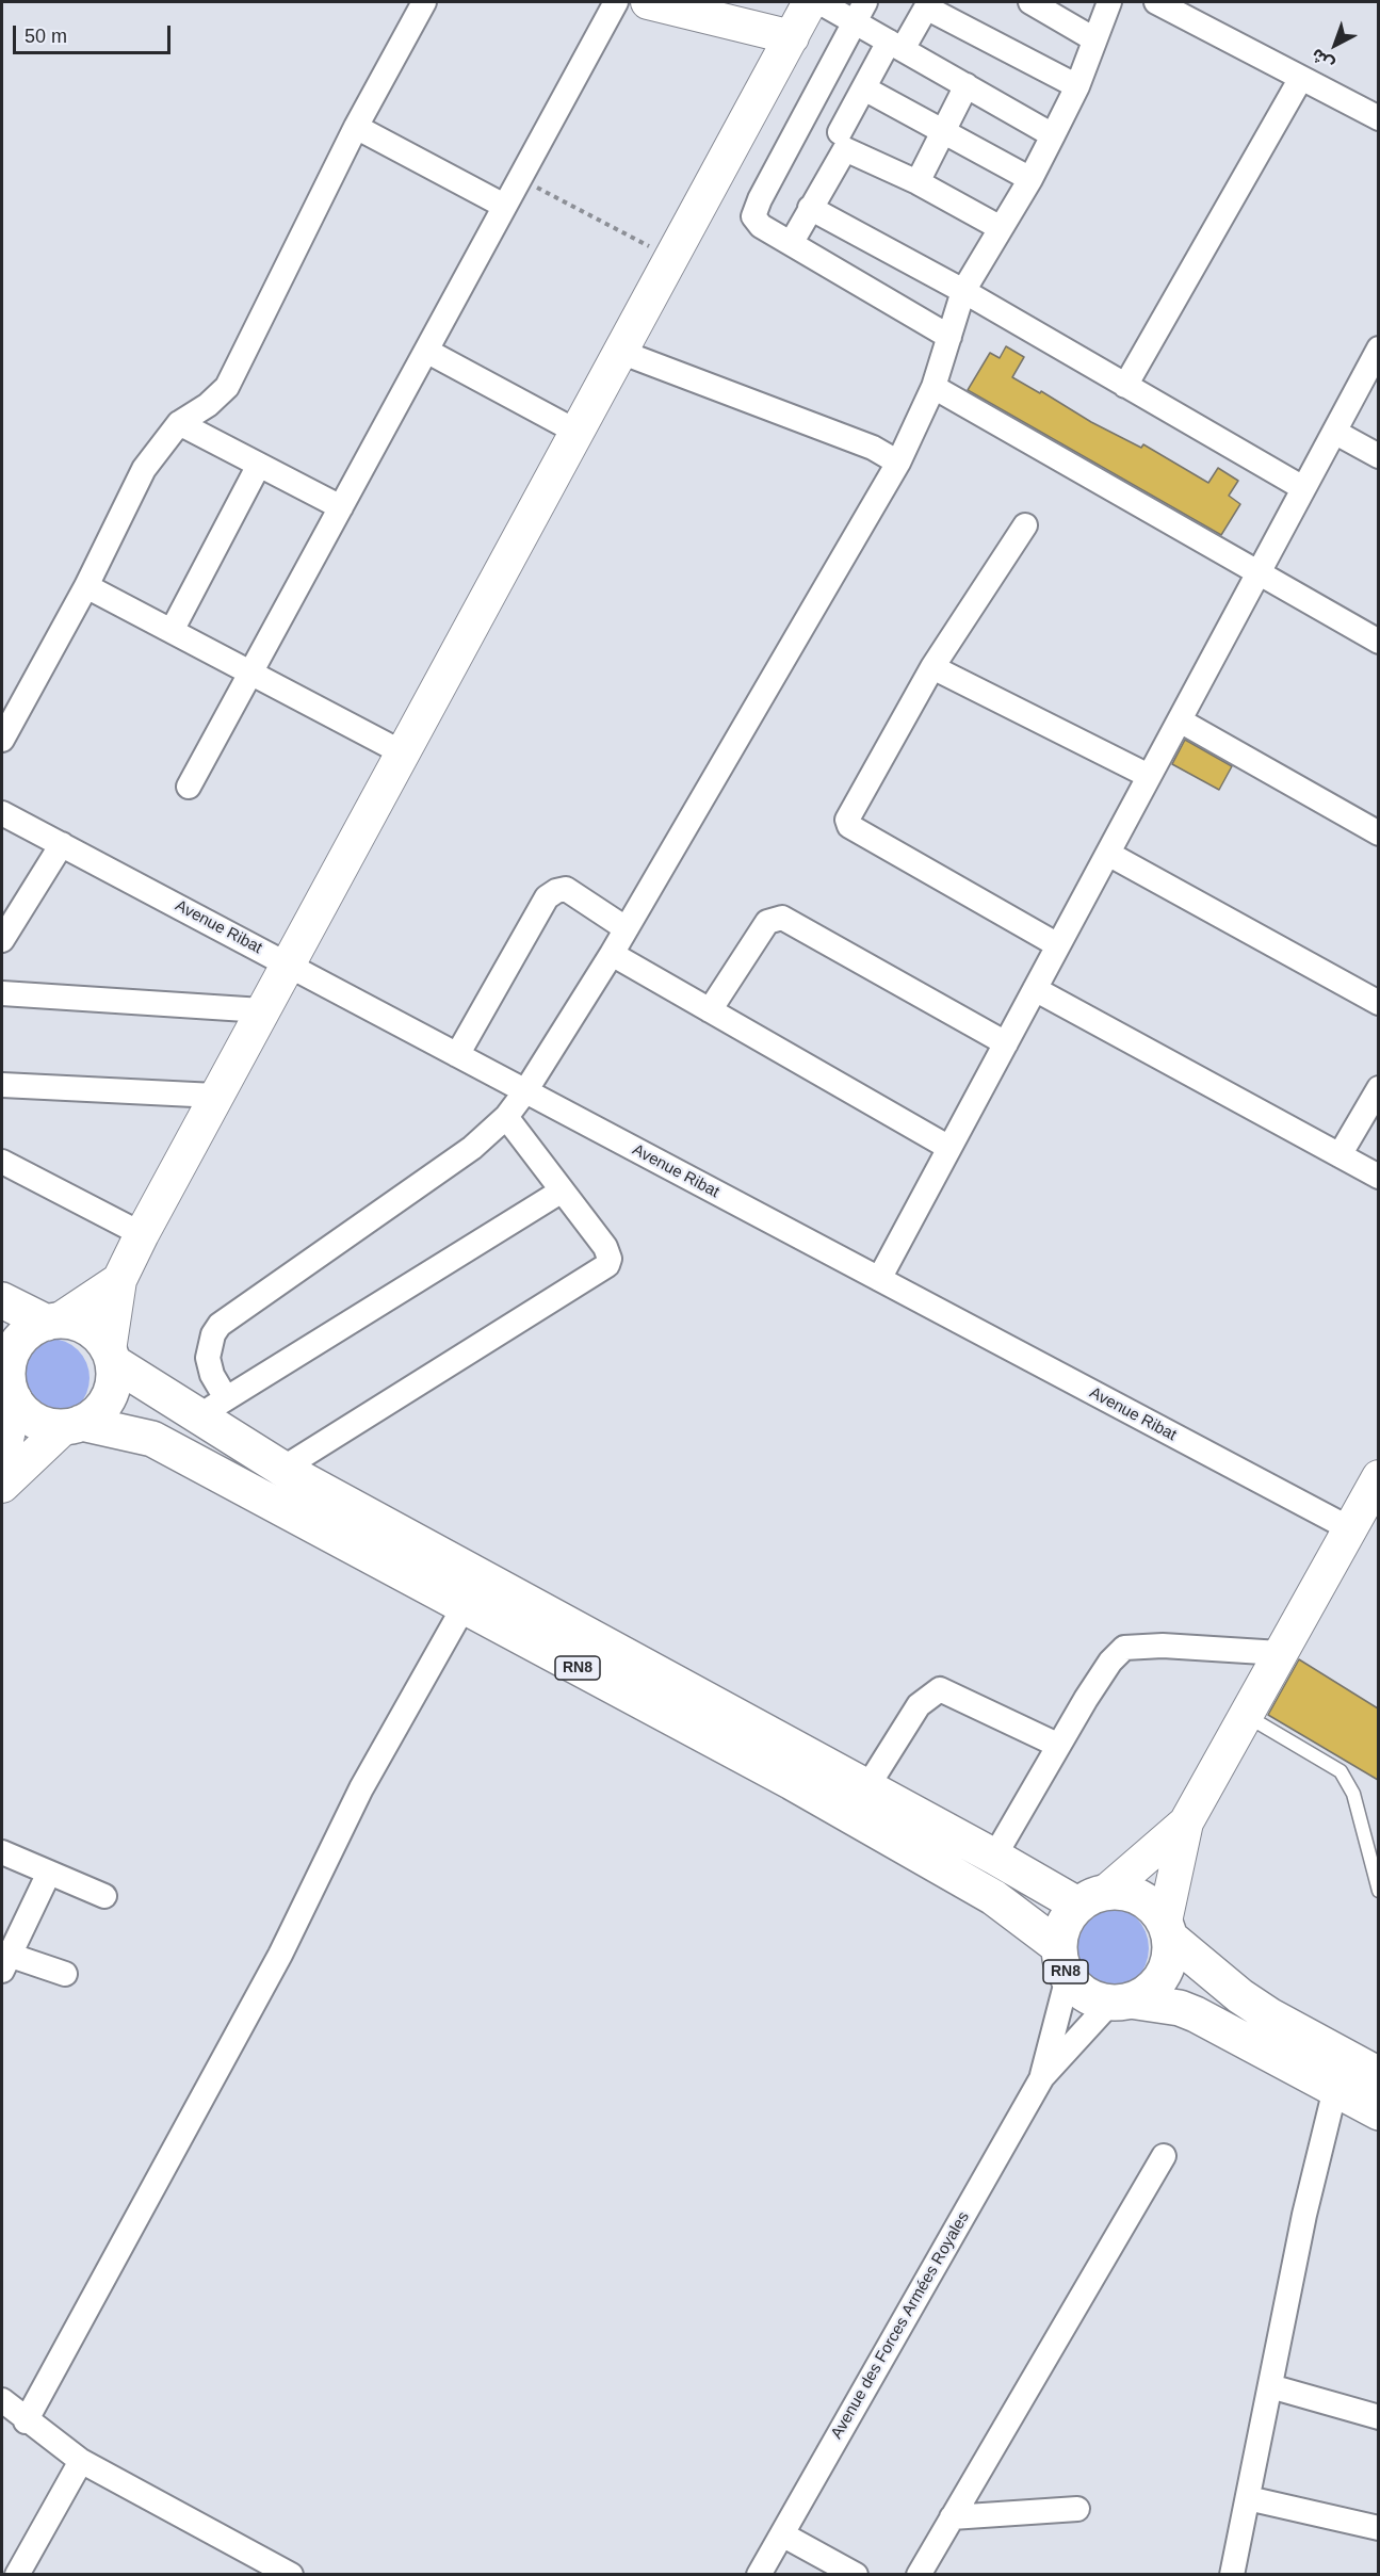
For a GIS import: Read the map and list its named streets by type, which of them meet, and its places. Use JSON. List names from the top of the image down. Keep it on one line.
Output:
{"streets":{"main road":["RN8"],"street":["Avenue Ribat","Avenue des Forces Armées Royales"]},"crossings":[["RN8","Avenue des Forces Armées Royales"]],"scale_bar":"50 m","north":"bottom left"}
